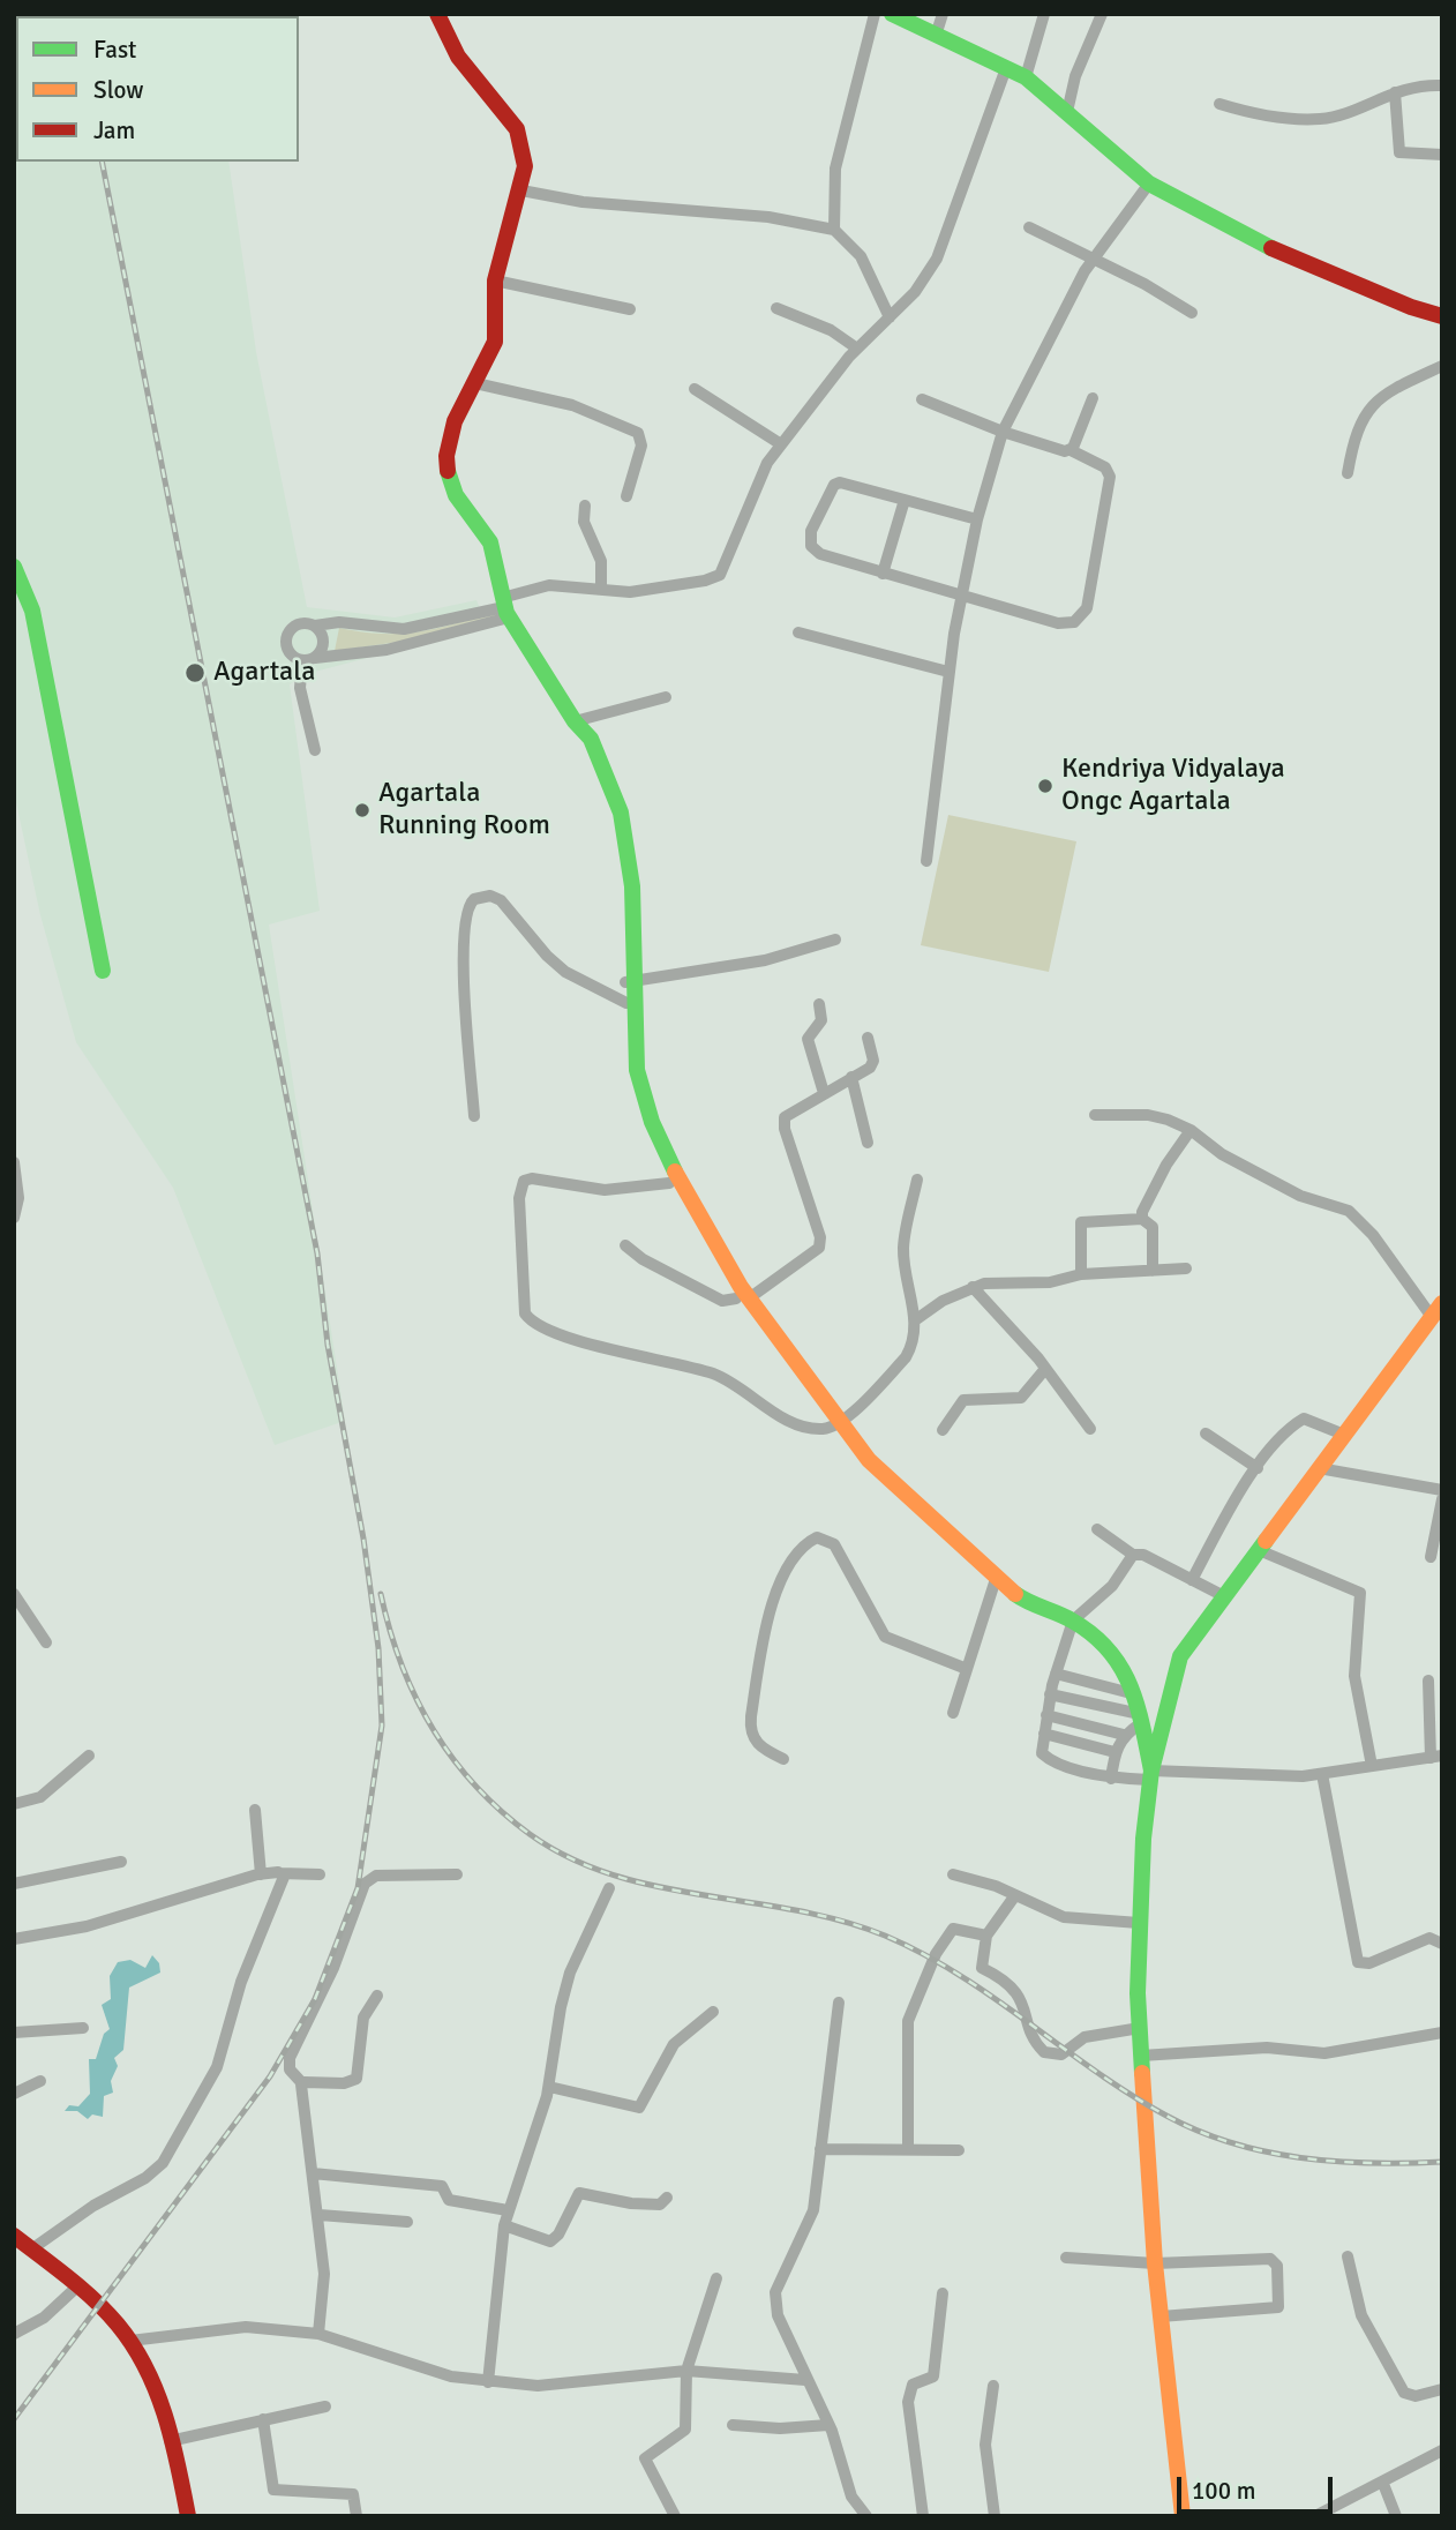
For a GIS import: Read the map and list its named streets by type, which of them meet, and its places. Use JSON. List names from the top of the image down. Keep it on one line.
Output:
{"places":["Agartala","Kendriya Vidyalaya Ongc Agartala","Agartala Running Room"],"legend":["Fast","Slow","Jam"],"scale_bar":"100 m"}
